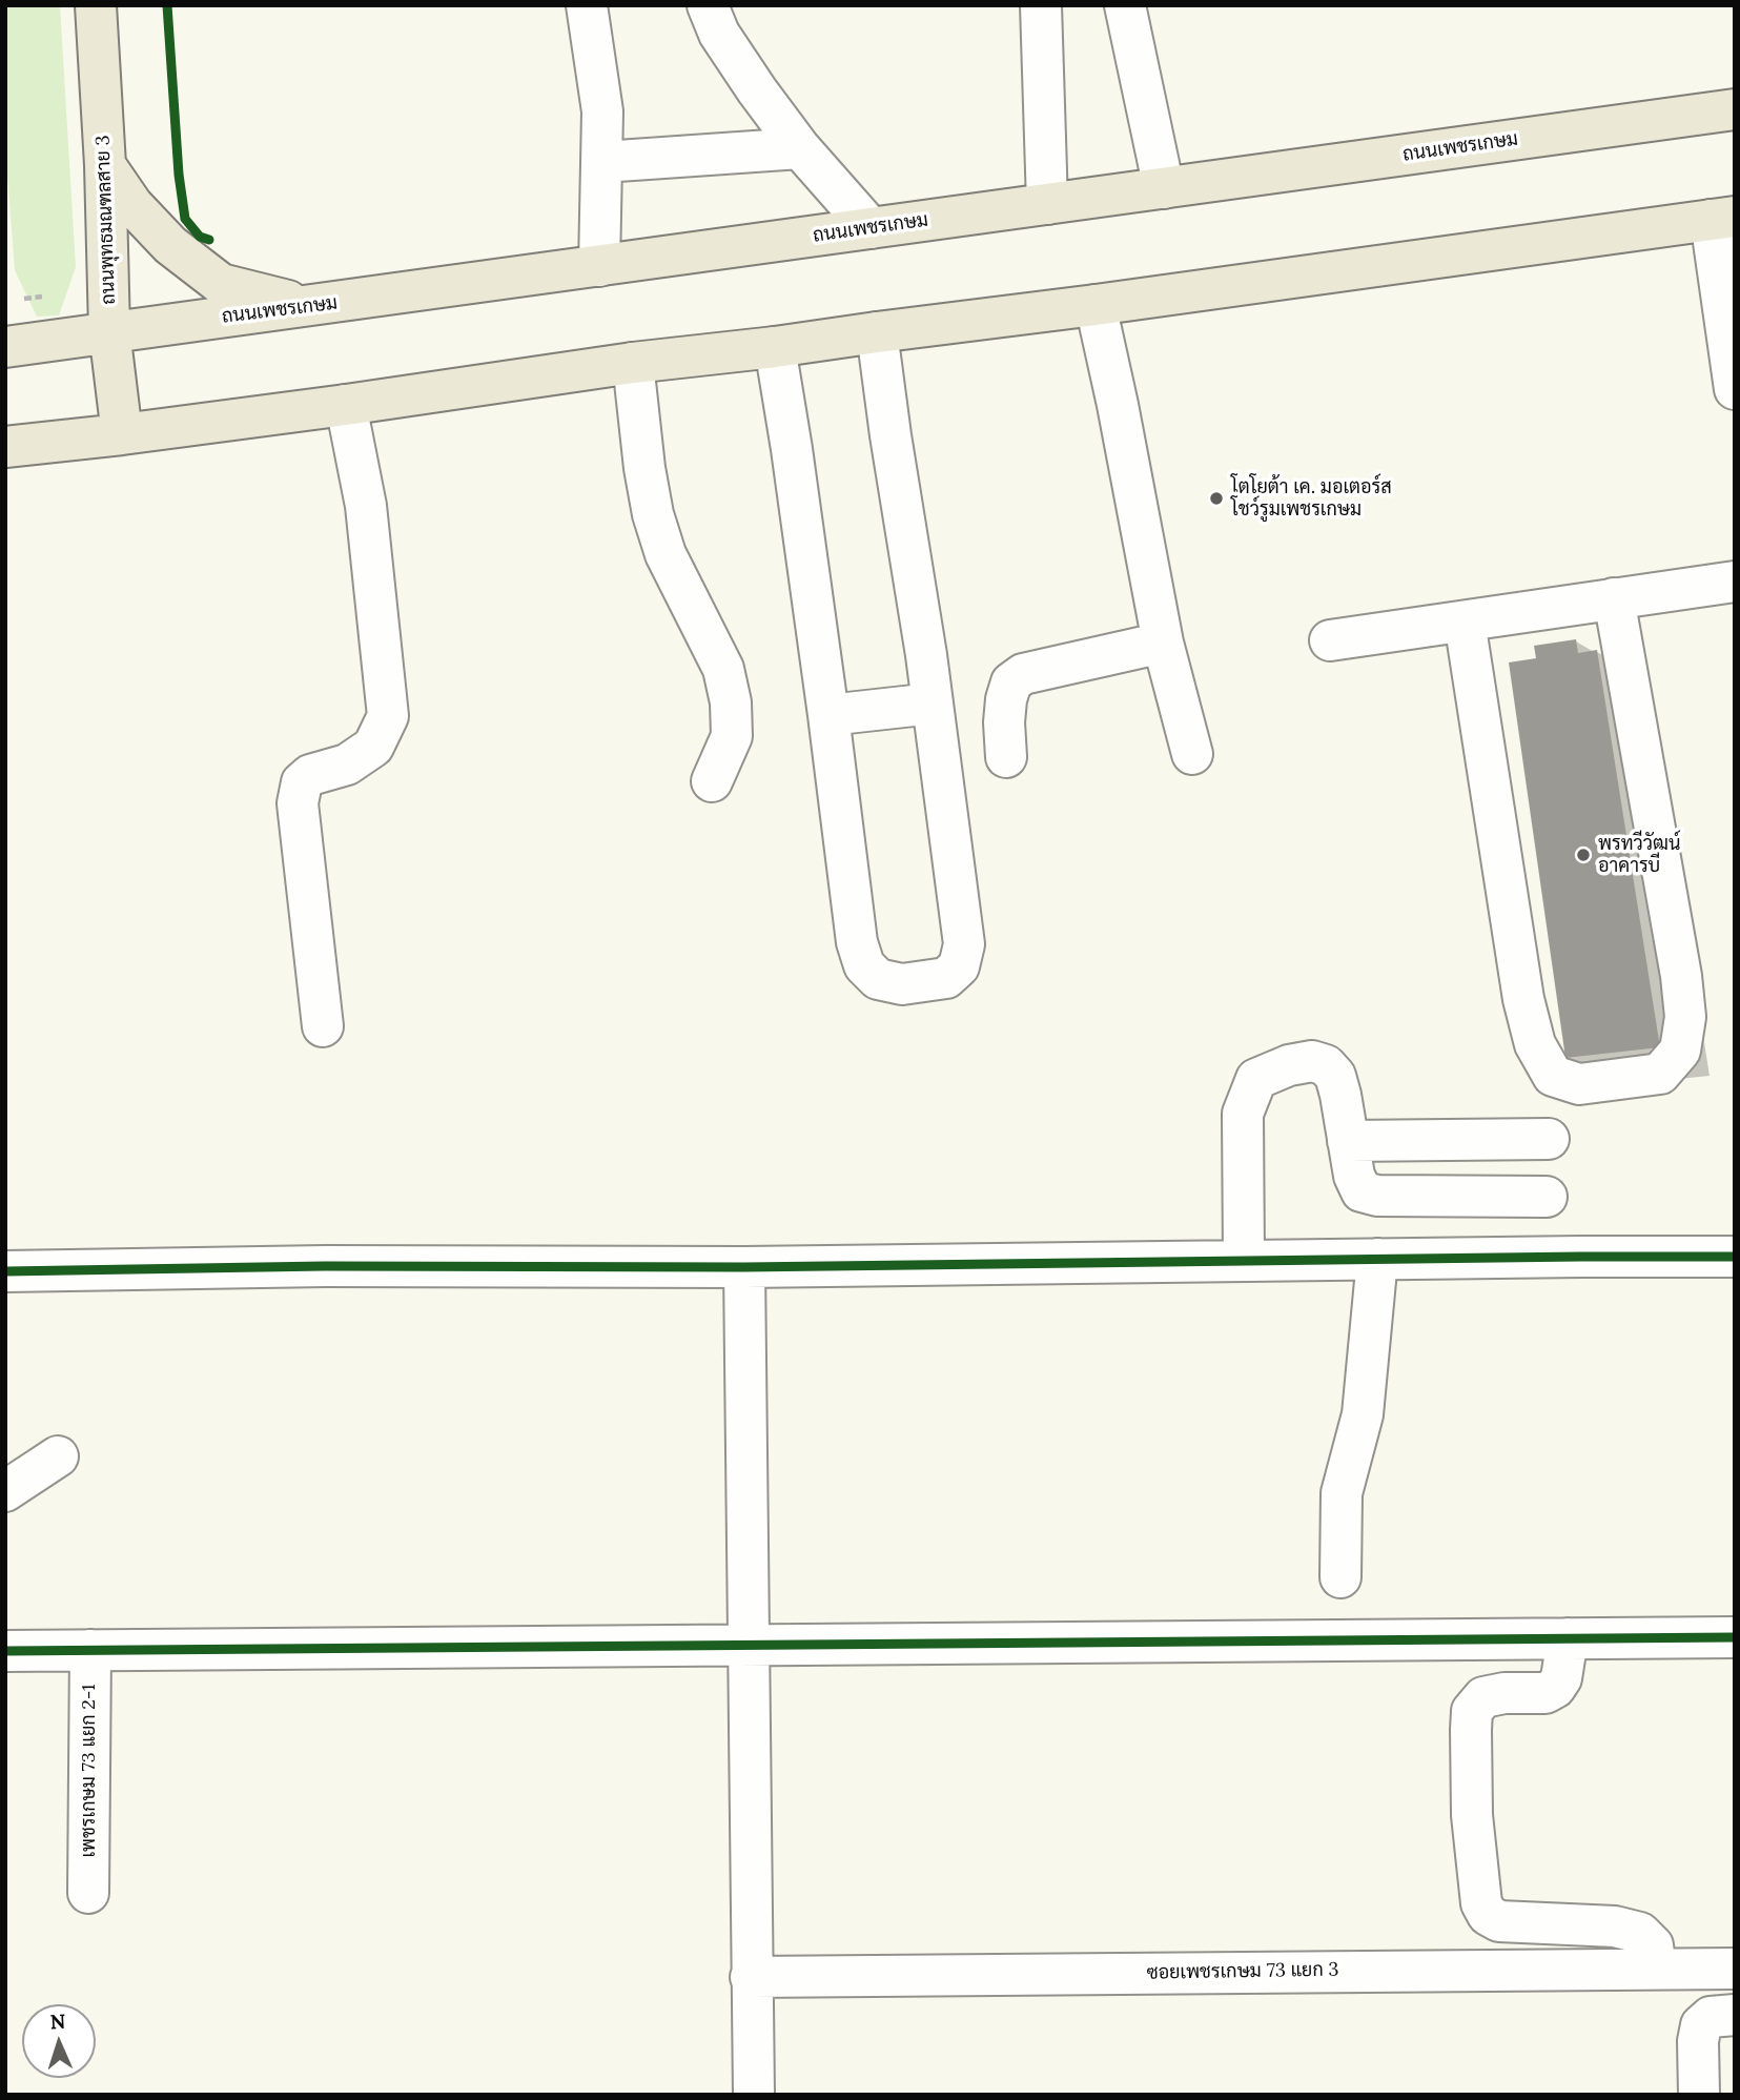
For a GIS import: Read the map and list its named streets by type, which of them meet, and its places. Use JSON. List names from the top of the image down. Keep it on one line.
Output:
{"streets":{"main road":["ถนนเพชรเกษม","ถนนพุทธมณฑลสาย 3"],"street":["เพชรเกษม 73 แยก 2-1","ซอยเพชรเกษม 73 แยก 3"]},"crossings":[["ถนนเพชรเกษม","ถนนพุทธมณฑลสาย 3"]],"places":["โตโยต้า เค. มอเตอร์ส โชว์รูมเพชรเกษม","พรทวีวัฒน์ อาคารบี"],"north":"top"}
